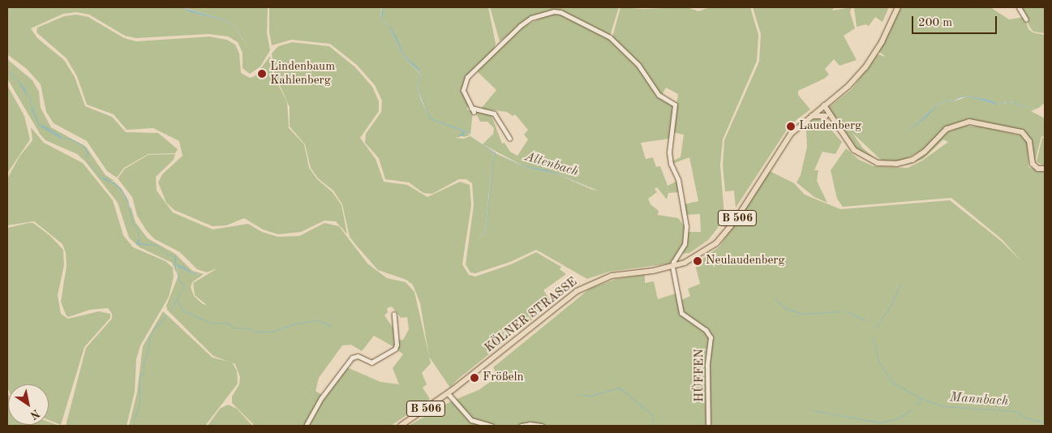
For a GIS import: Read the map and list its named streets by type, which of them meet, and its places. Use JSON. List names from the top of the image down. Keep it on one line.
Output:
{"streets":{"main road":["B 506","KÖLNER STRASSE"],"street":["HÜFFEN"]},"crossings":[["B 506","KÖLNER STRASSE"],["B 506","HÜFFEN"],["KÖLNER STRASSE","HÜFFEN"]],"water":["Altenbach","Mannbach"],"places":["Lindenbaum Kahlenberg","Laudenberg","Neulaudenberg","Frößeln"],"scale_bar":"200 m","north":"bottom right"}
